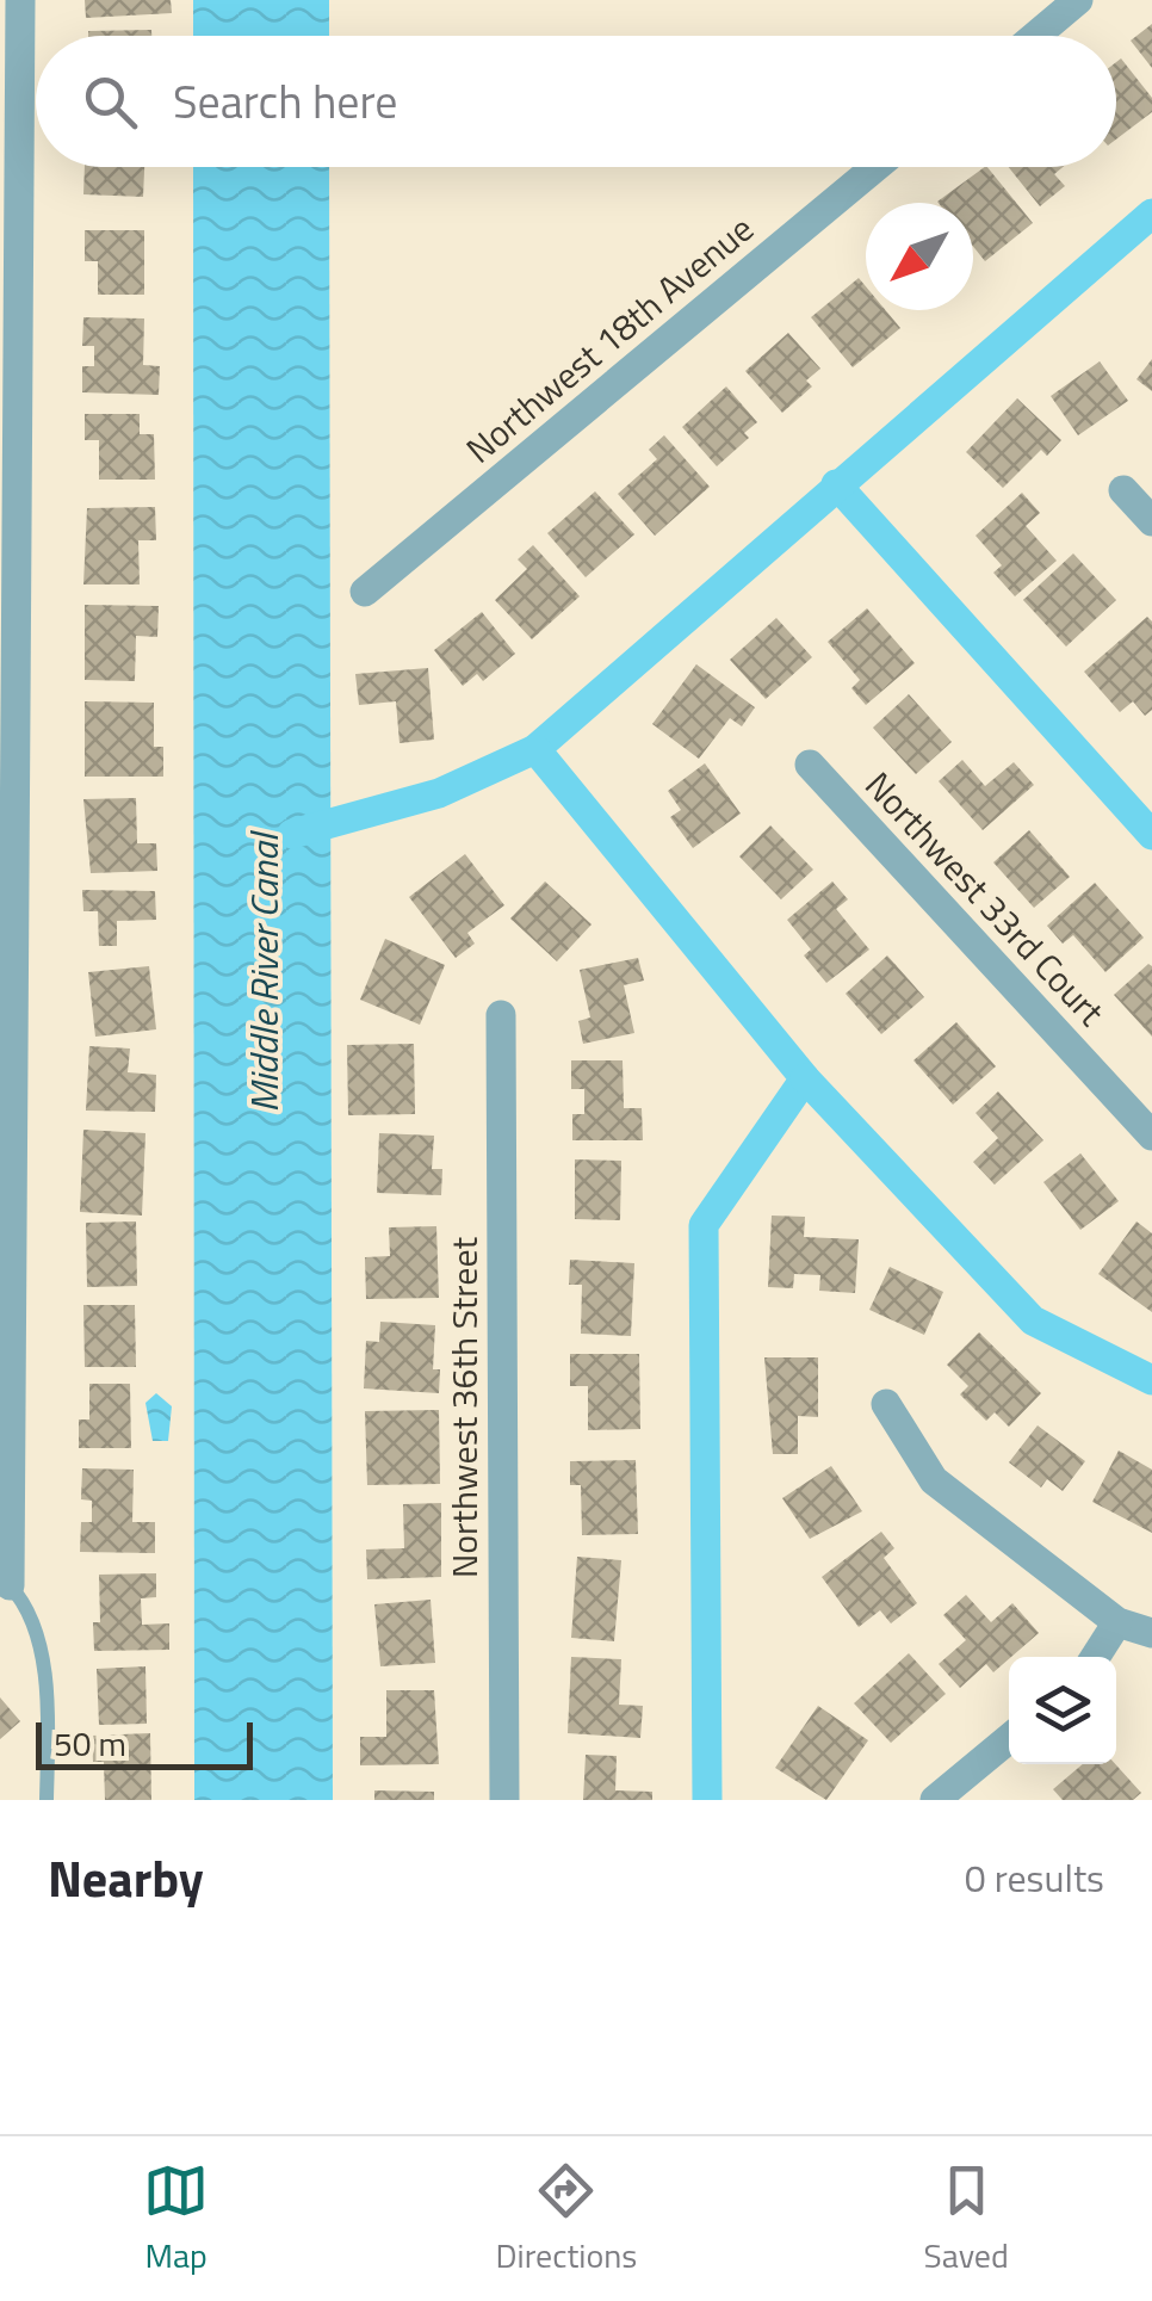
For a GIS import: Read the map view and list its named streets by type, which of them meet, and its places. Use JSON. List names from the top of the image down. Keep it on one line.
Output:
{"streets":{"street":["Northwest 18th Avenue","Northwest 33rd Court","Northwest 36th Street"]},"water":["Middle River Canal"],"scale_bar":"50 m","north":"bottom left","page":{"search":"Search here","scale":"50 m","heading":["Nearby","0 results"],"nav":["Map","Directions","Saved"]}}
